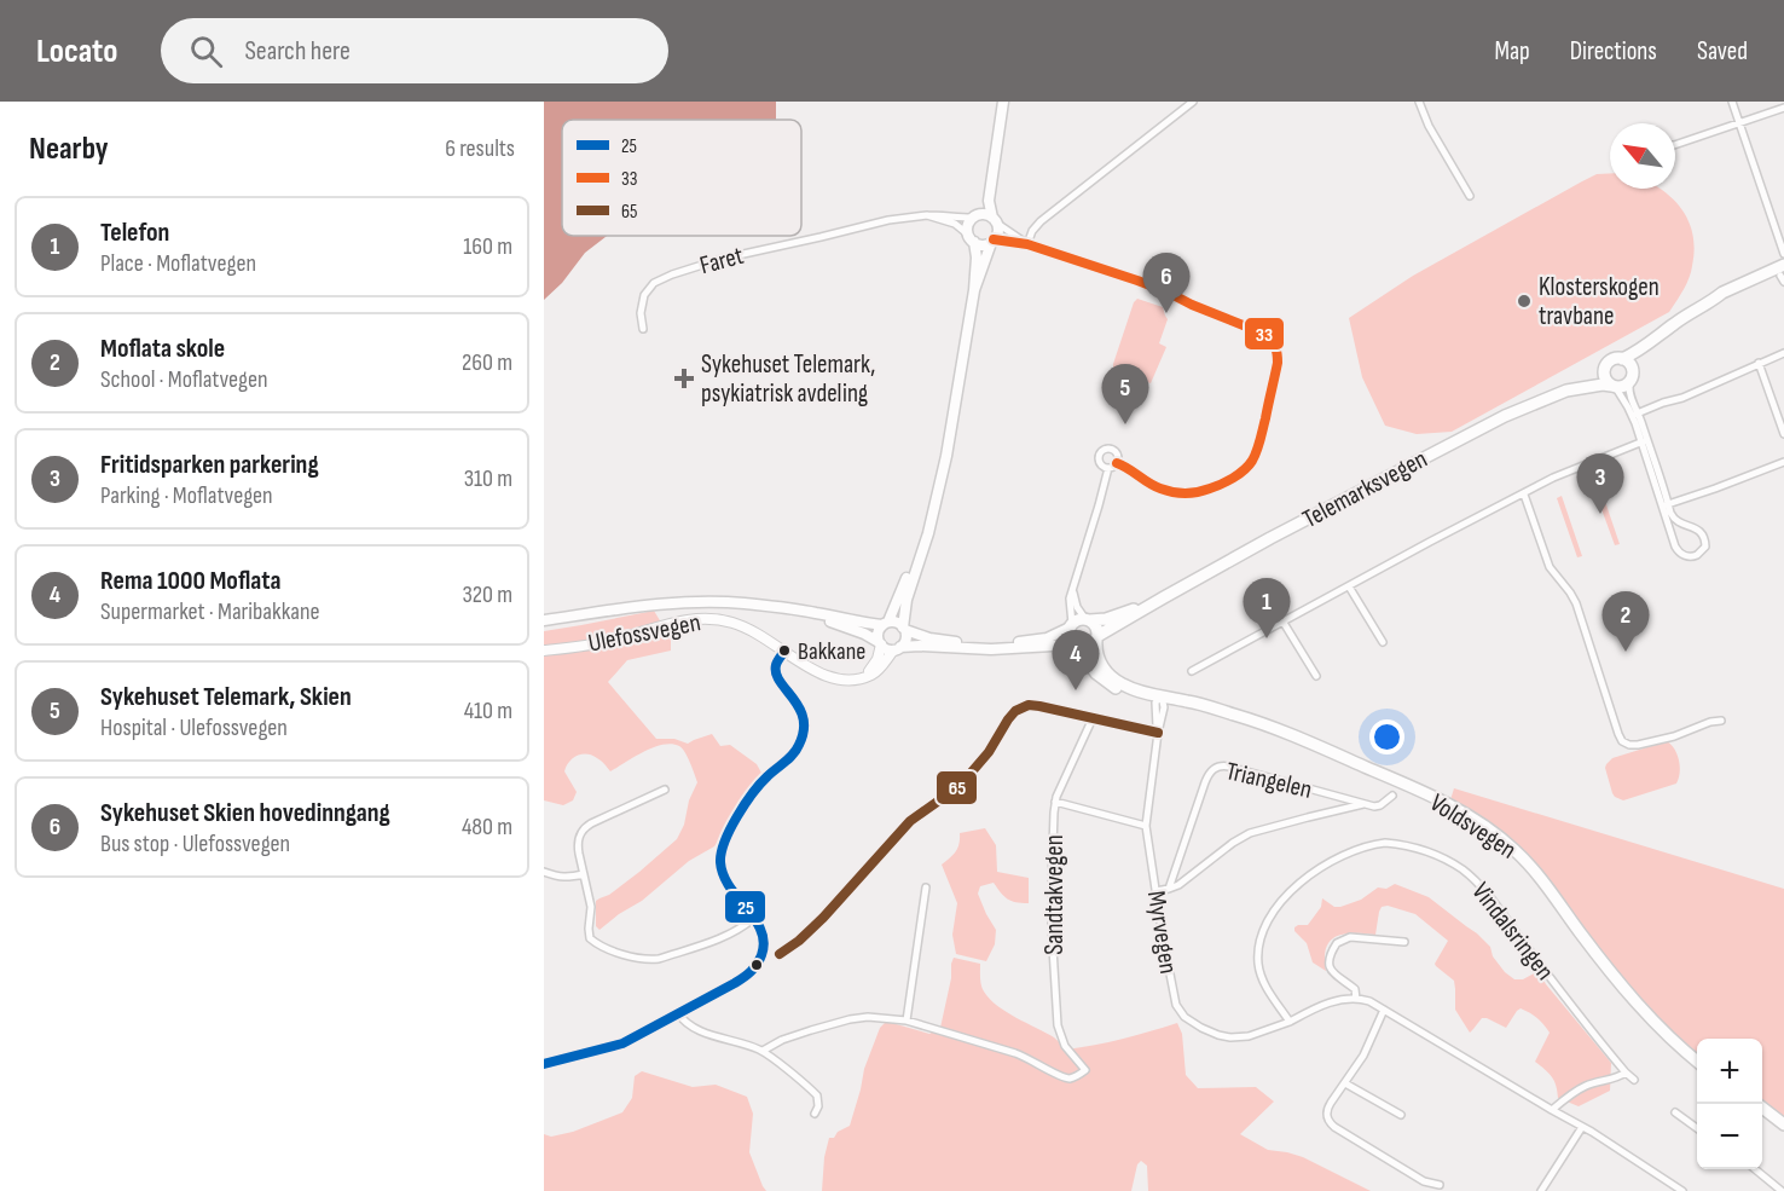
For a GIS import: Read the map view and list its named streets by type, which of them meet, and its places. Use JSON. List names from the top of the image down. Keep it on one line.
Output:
{"streets":{"highway":["Telemarksvegen","Voldsvegen"],"street":["Faret","Ulefossvegen","Triangelen","Sandtakvegen","Vindalsringen","Myrvegen"]},"crossings":[["Telemarksvegen","Voldsvegen"],["Triangelen","Myrvegen"],["Voldsvegen","Myrvegen"],["Vindalsringen","Myrvegen"]],"places":{"other":["Klosterskogen travbane","Bakkane"],"health":["Sykehuset Telemark, psykiatrisk avdeling"]},"lines":["transit line 33","transit line 25","transit line 65"],"legend":["25","33","65"],"north":"top left","page":{"header":"Locato","search":"Search here","nav":["Map","Directions","Saved"],"heading":["Nearby","6 results"],"list":[{"mark":"1","name":"Telefon","note":"Place · Moflatvegen","value":"160 m"},{"mark":"2","name":"Moflata skole","note":"School · Moflatvegen","value":"260 m"},{"mark":"3","name":"Fritidsparken parkering","note":"Parking · Moflatvegen","value":"310 m"},{"mark":"4","name":"Rema 1000 Moflata","note":"Supermarket · Maribakkane","value":"320 m"},{"mark":"5","name":"Sykehuset Telemark, Skien","note":"Hospital · Ulefossvegen","value":"410 m"},{"mark":"6","name":"Sykehuset Skien hovedinngang","note":"Bus stop · Ulefossvegen","value":"480 m"}],"pins":["6","5","3","1","2","4"],"map_buttons":["+","−"]}}
